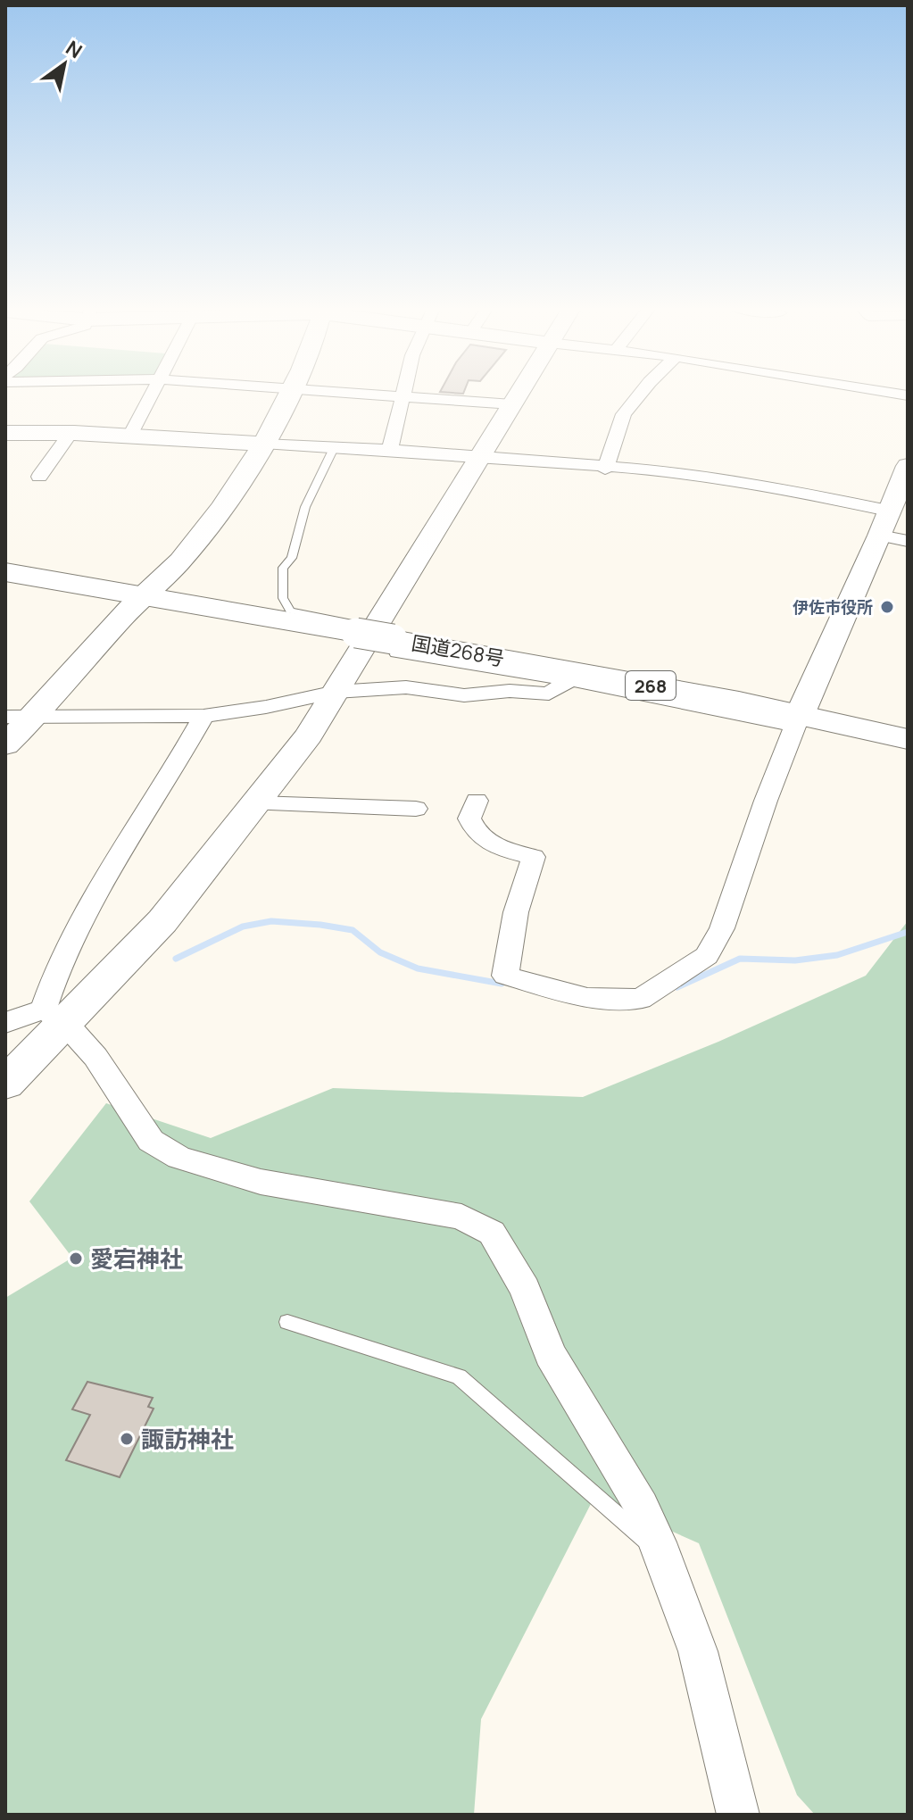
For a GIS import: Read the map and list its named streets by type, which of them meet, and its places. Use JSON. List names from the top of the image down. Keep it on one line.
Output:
{"streets":{"highway":["国道268号","268"]},"places":["伊佐市役所","愛宕神社","諏訪神社"],"north":"top right"}
